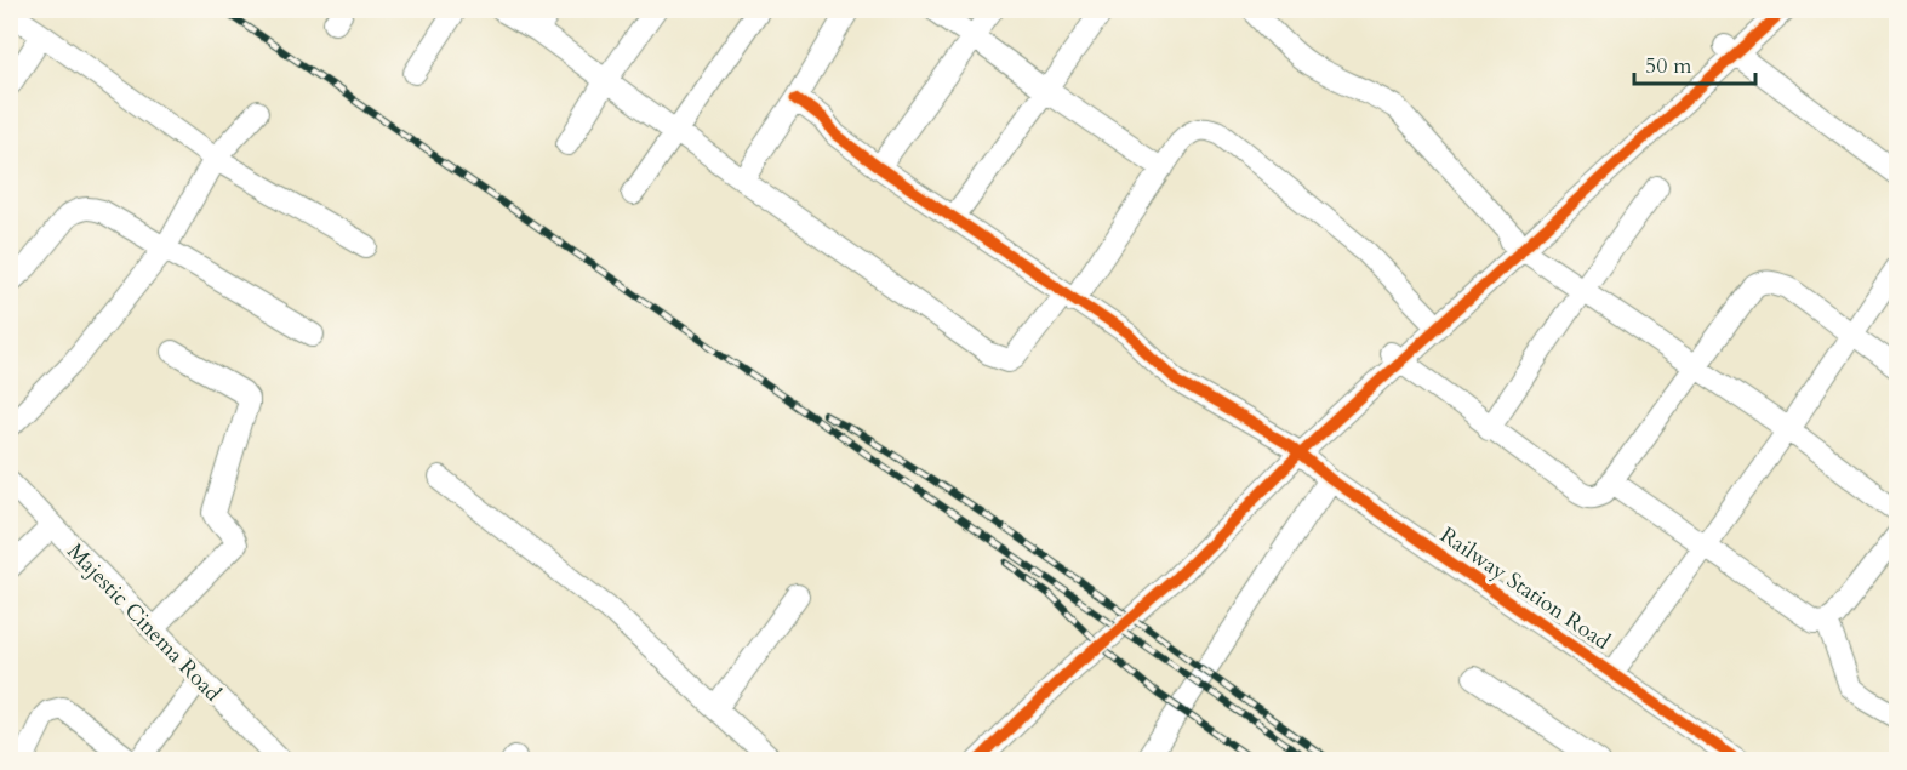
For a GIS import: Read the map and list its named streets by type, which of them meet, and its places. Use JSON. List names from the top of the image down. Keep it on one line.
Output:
{"streets":{"street":["Railway Station Road","Majestic Cinema Road"]},"scale_bar":"50 m"}
